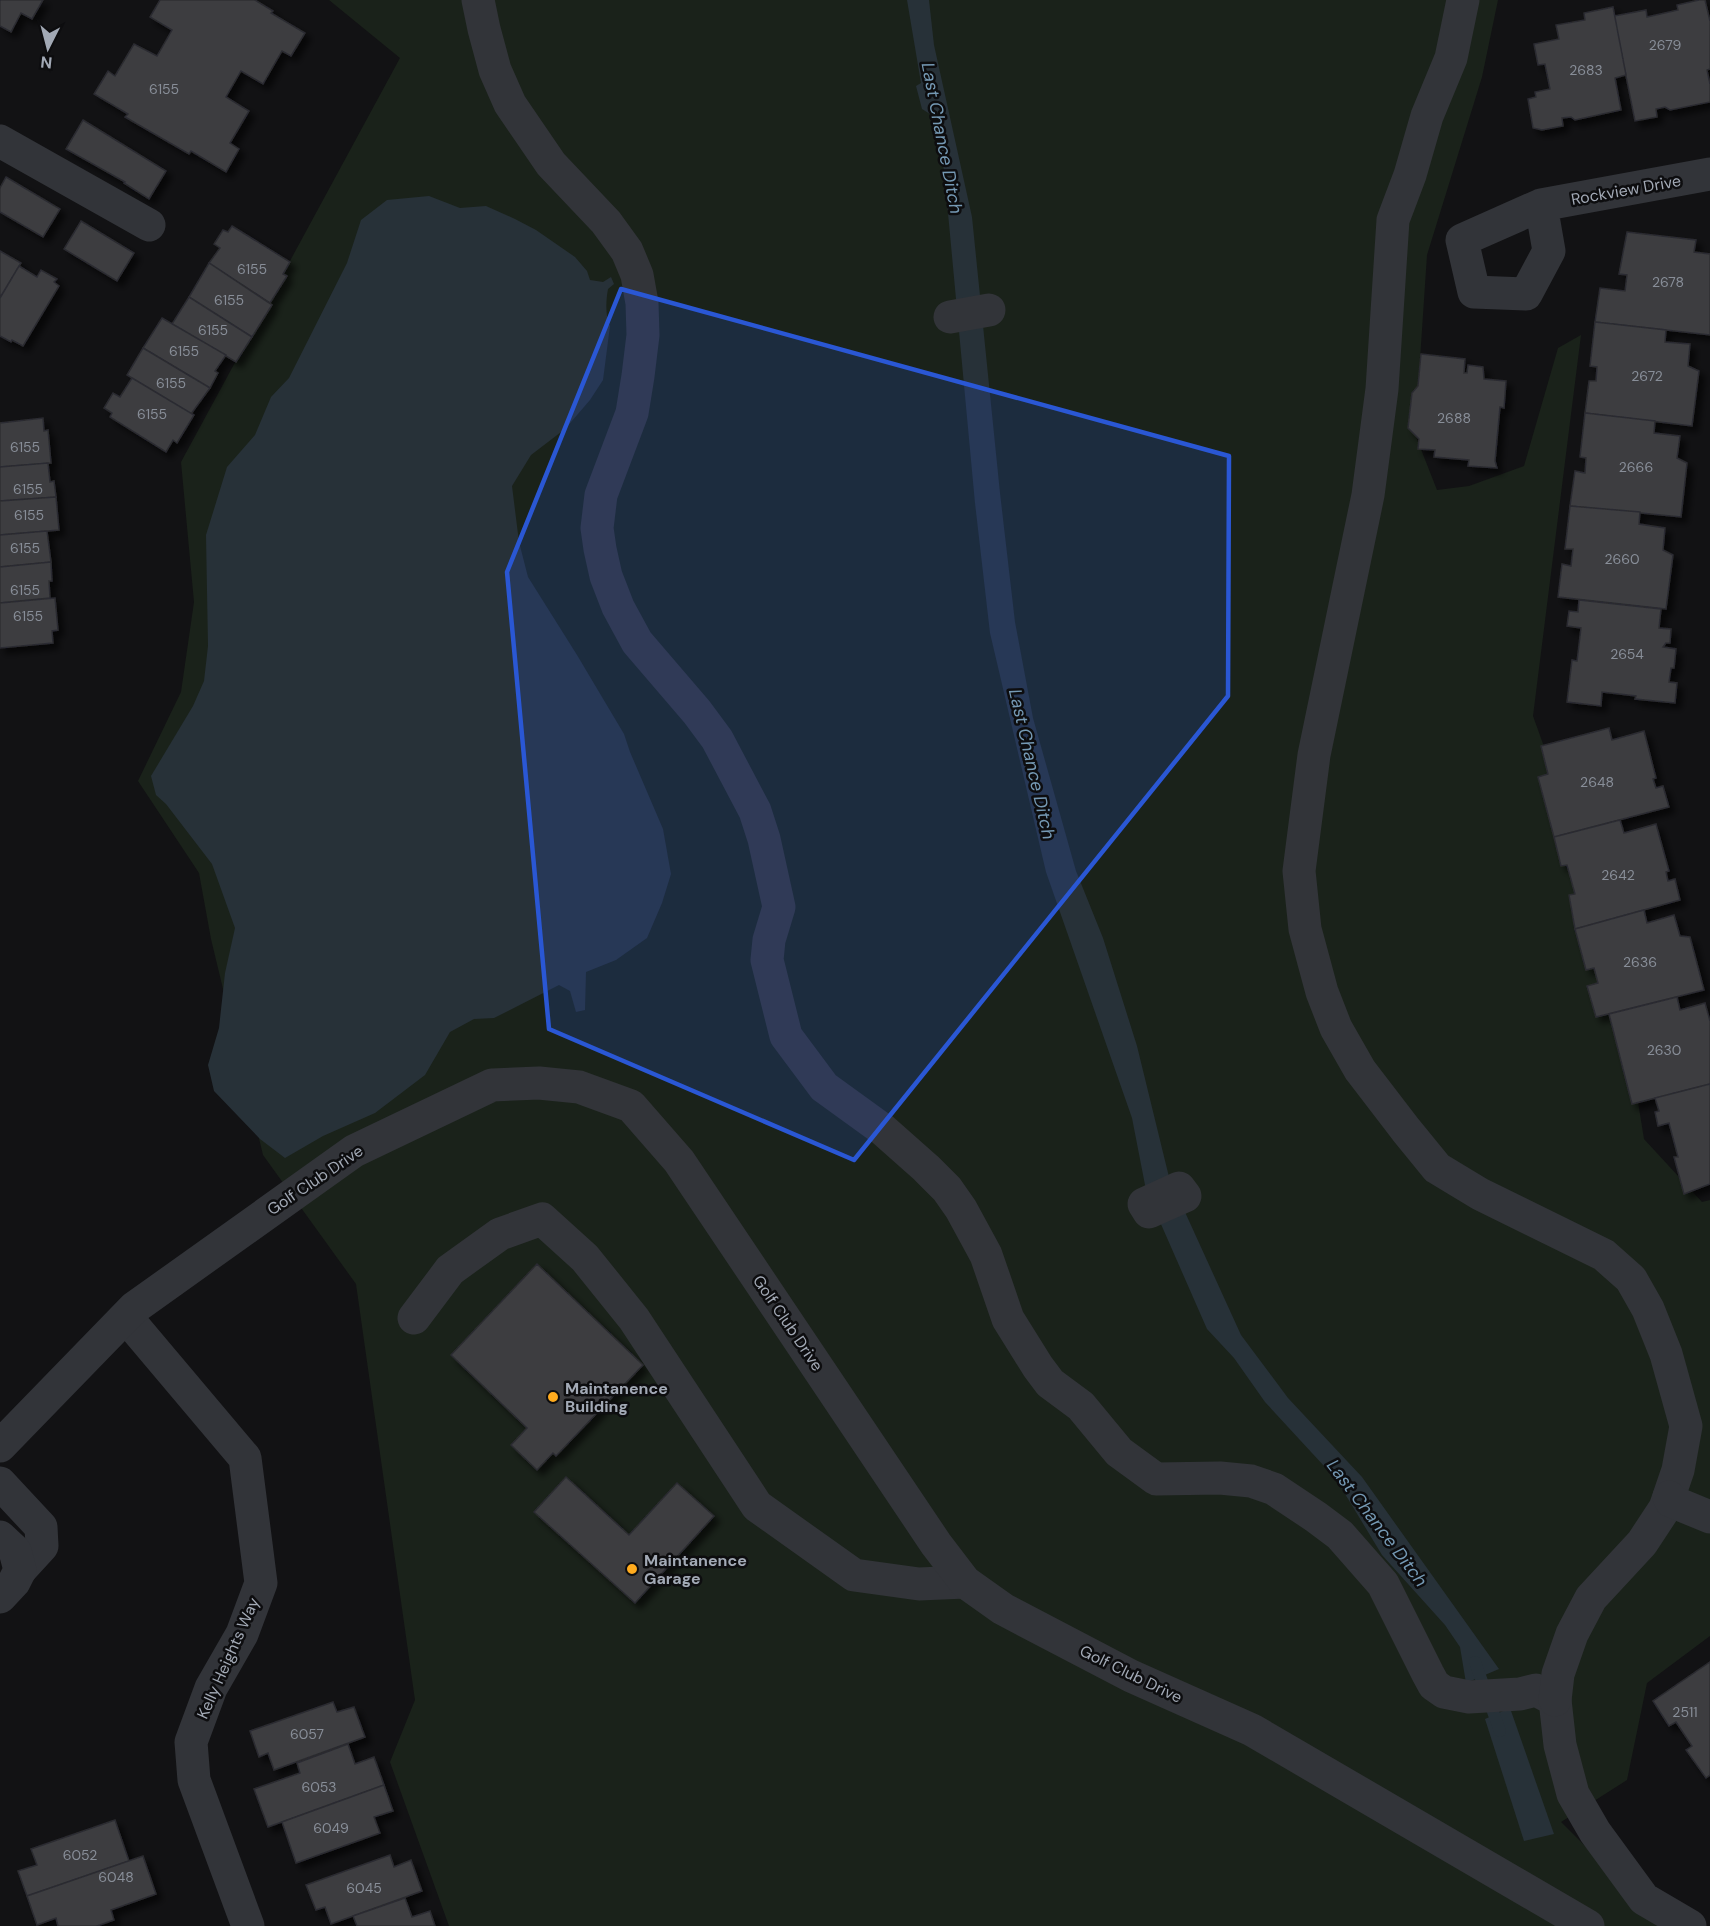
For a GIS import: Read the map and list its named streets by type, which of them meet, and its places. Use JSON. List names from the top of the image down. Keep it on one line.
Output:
{"streets":{"street":["Rockview Drive","Golf Club Drive","Kelly Heights Way"]},"crossings":[["Golf Club Drive","Kelly Heights Way"]],"water":["Last Chance Ditch"],"places":["Maintanence Building","Maintanence Garage"],"house_numbers":["2679","2683","6155","6155","2678","6155","6155","6155","2672","6155","6155","2688","6155","2666","6155","6155","6155","2660","6155","6155","2654","2648","2642","2636","2630","2511","6057","6053","6049","6052","6048","6045"],"north":"bottom"}
